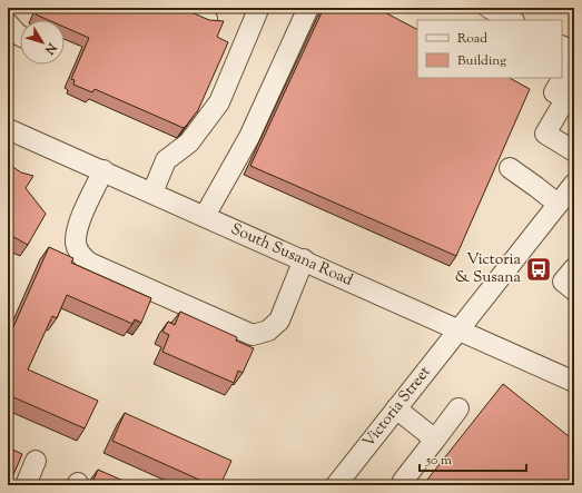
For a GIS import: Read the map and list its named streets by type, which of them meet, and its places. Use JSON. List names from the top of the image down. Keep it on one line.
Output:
{"streets":{"street":["South Susana Road","Victoria Street"]},"crossings":[["South Susana Road","Victoria Street"]],"places":{"bus stop":["Victoria & Susana"]},"legend":["Road","Building"],"scale_bar":"50 m","north":"bottom right"}
